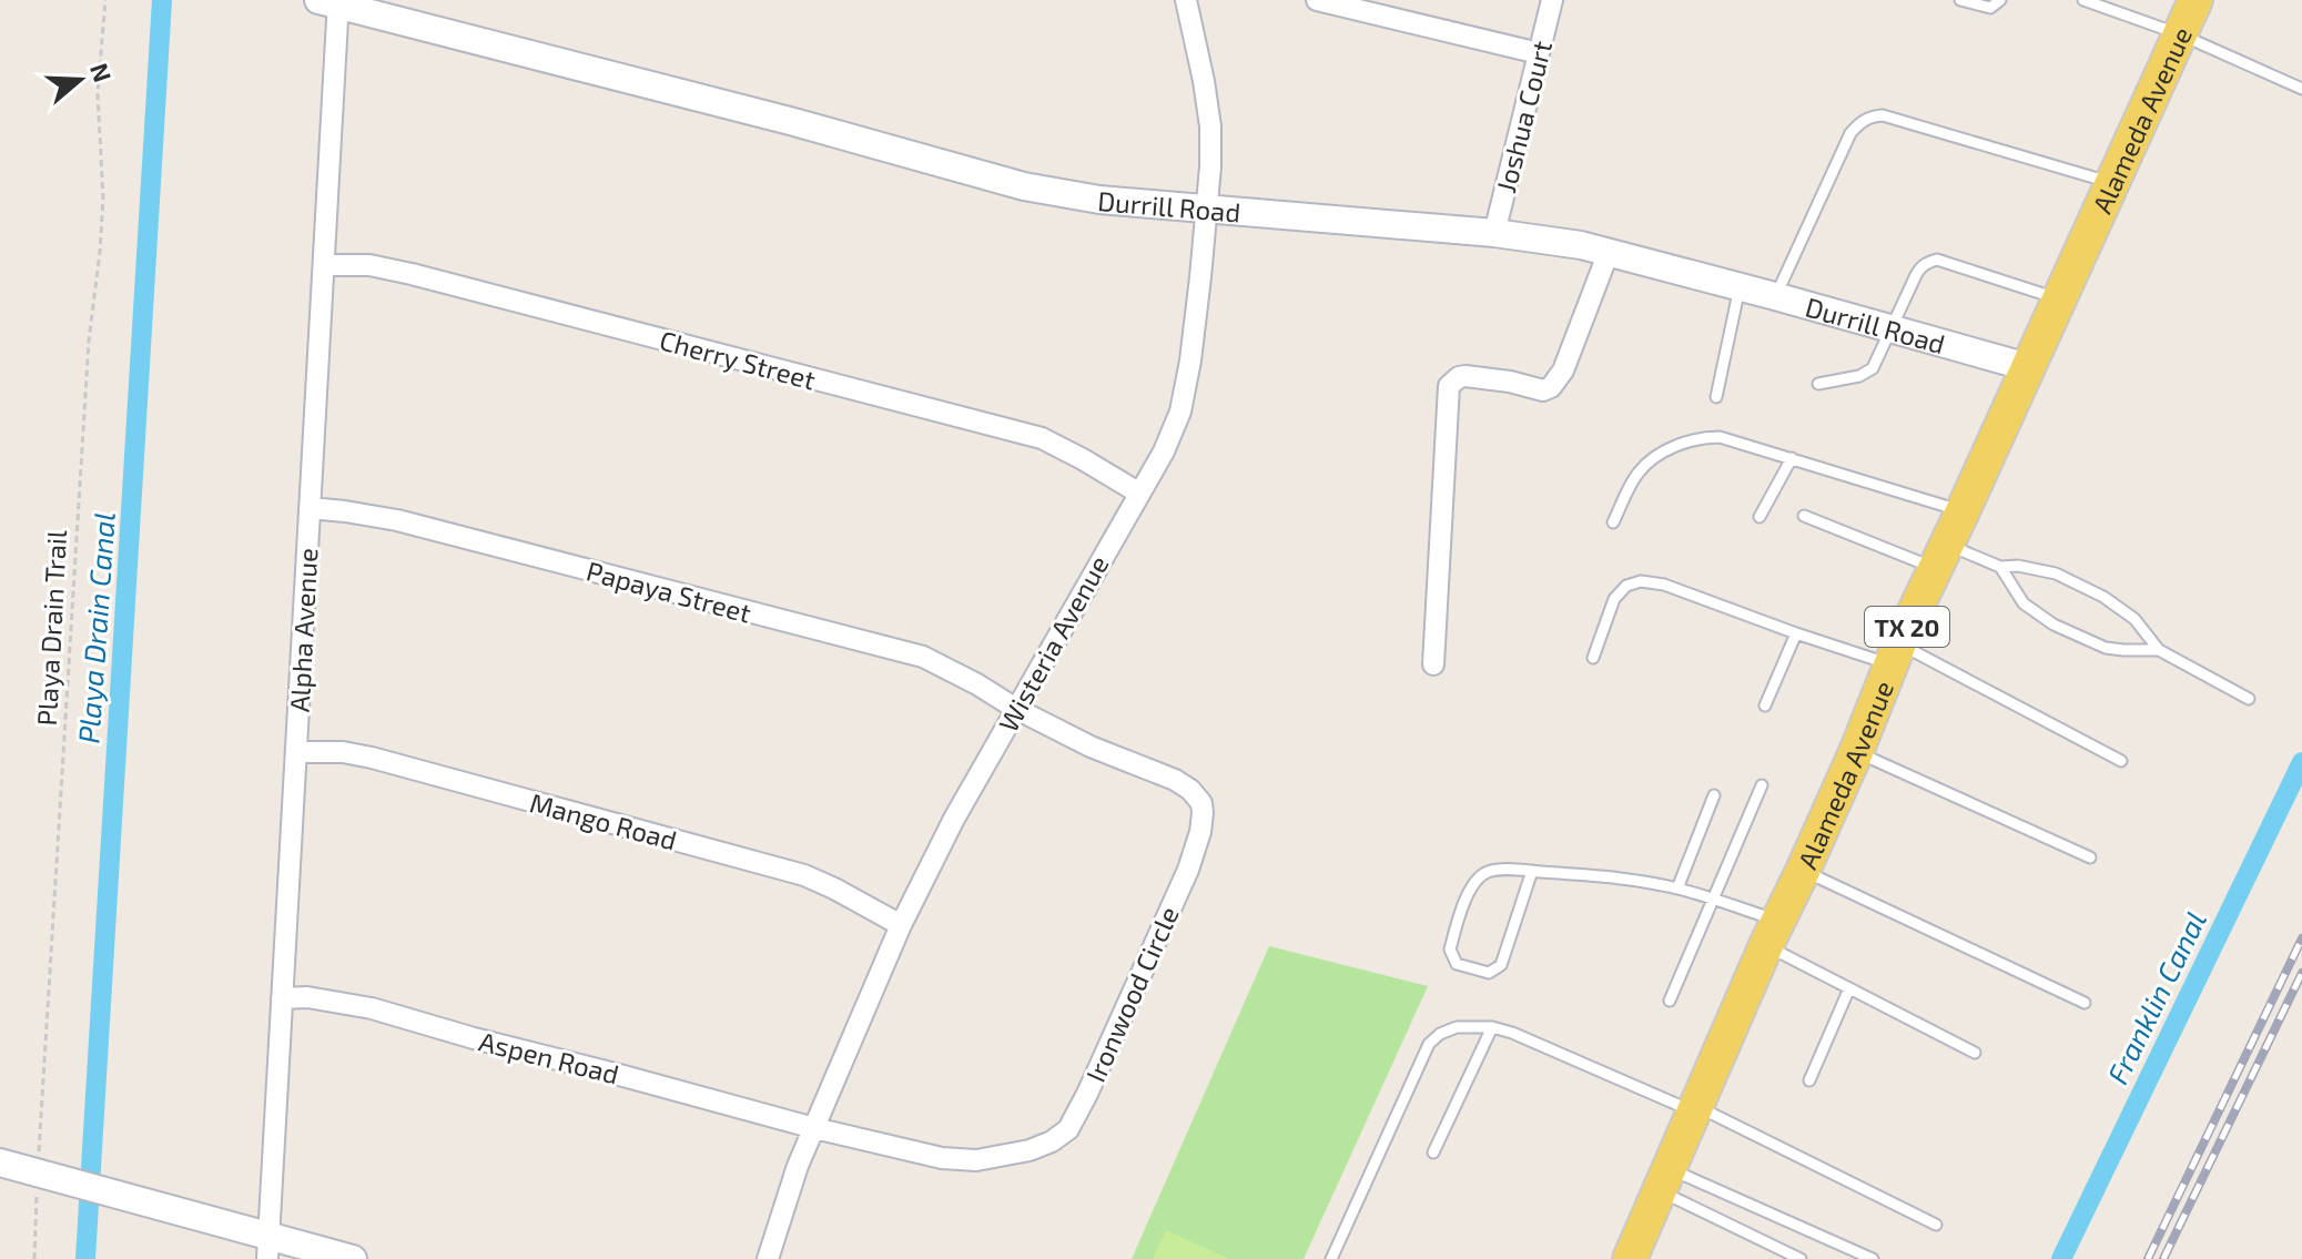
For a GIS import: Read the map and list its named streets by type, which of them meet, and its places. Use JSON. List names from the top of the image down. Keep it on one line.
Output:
{"streets":{"main road":["Alameda Avenue","TX 20"],"street":["Joshua Court","Durrill Road","Cherry Street","Papaya Street","Alpha Avenue","Wisteria Avenue","Mango Road","Ironwood Circle","Aspen Road"],"path":["Playa Drain Trail"]},"crossings":[["Joshua Court","Durrill Road"],["Alameda Avenue","Durrill Road"],["Durrill Road","Alpha Avenue"],["Durrill Road","Wisteria Avenue"],["Cherry Street","Alpha Avenue"],["Cherry Street","Wisteria Avenue"],["Papaya Street","Alpha Avenue"],["Papaya Street","Wisteria Avenue"],["Papaya Street","Ironwood Circle"],["Alpha Avenue","Mango Road"],["Alpha Avenue","Aspen Road"],["Wisteria Avenue","Mango Road"],["Wisteria Avenue","Ironwood Circle"],["Wisteria Avenue","Aspen Road"],["Ironwood Circle","Aspen Road"]],"water":["Playa Drain Canal","Franklin Canal"],"north":"right"}
